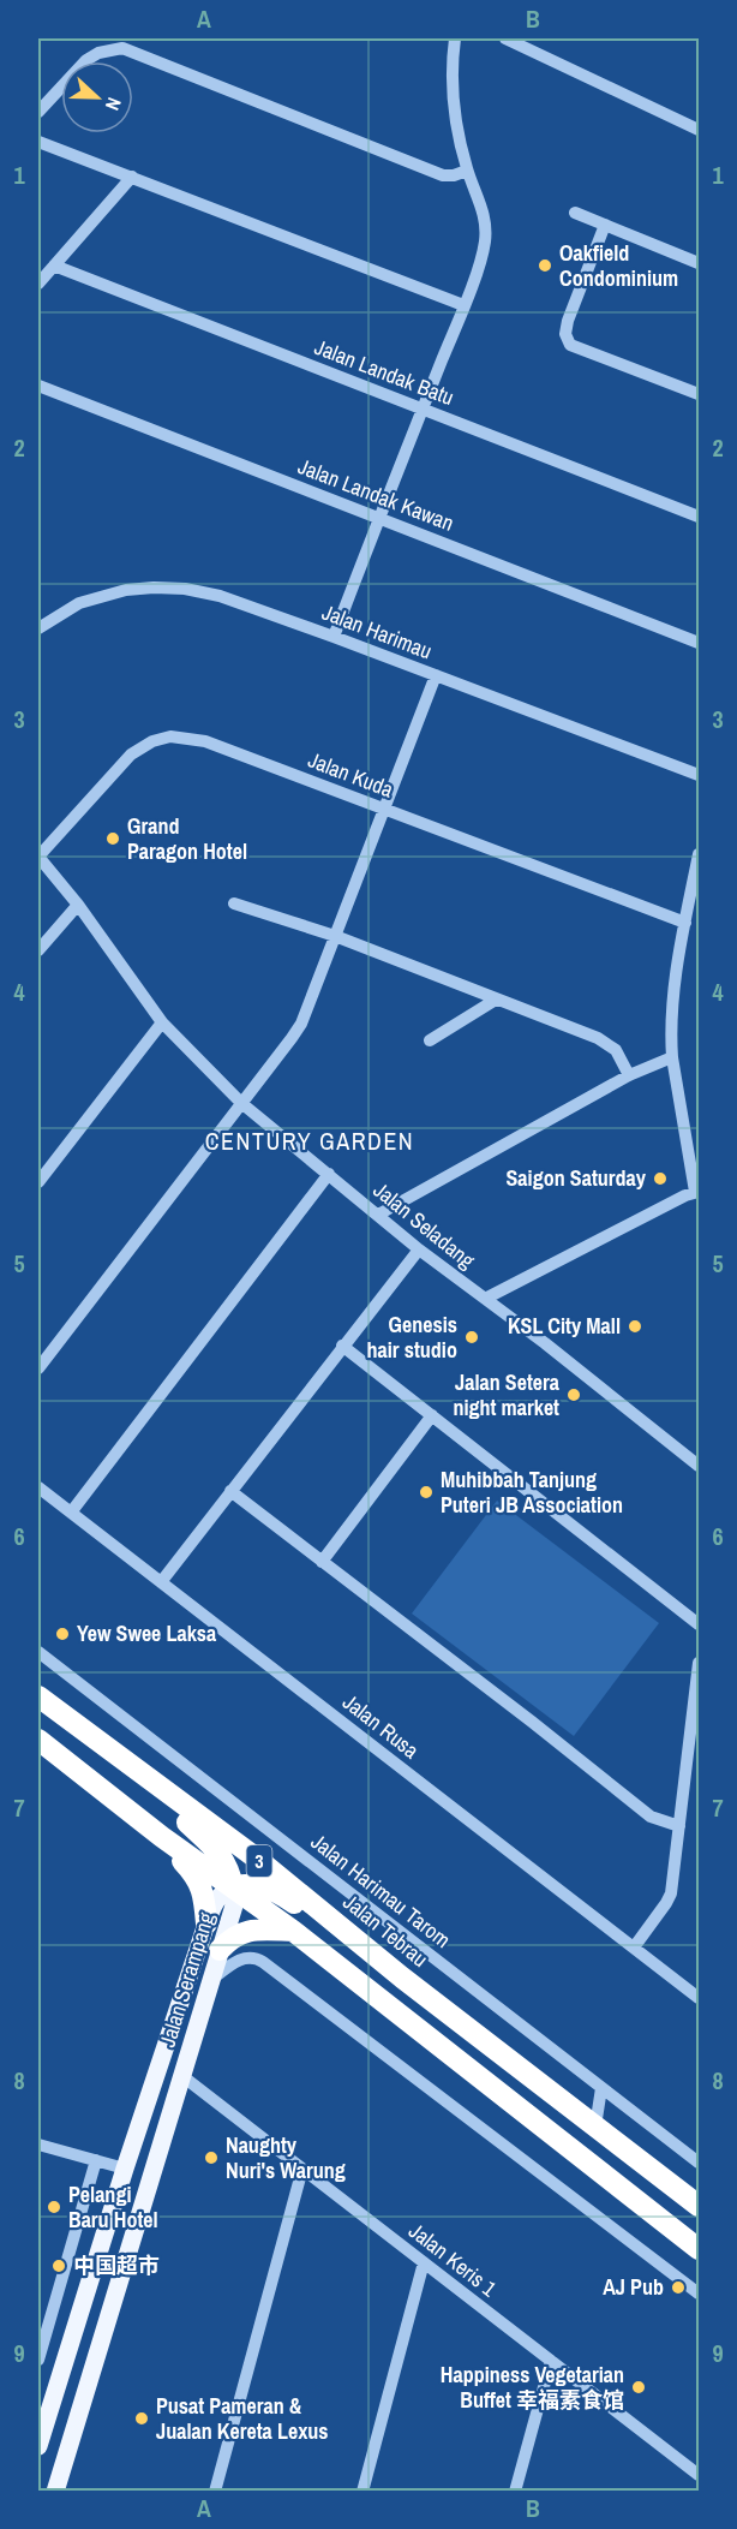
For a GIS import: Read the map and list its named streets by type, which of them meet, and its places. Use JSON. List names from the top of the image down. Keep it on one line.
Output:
{"streets":{"highway":["3","Jalan Tebrau"],"main road":["Jalan Serampang"],"street":["Jalan Landak Batu","Jalan Landak Kawan","Jalan Harimau","Jalan Kuda","Jalan Seladang","Jalan Rusa","Jalan Harimau Tarom","Jalan Keris 1"]},"crossings":[["Jalan Kuda","Jalan Seladang"],["3","Jalan Serampang"],["Jalan Serampang","Jalan Keris 1"]],"districts":["CENTURY GARDEN"],"places":["Oakfield Condominium","Grand Paragon Hotel","Saigon Saturday","KSL City Mall","Genesis hair studio","Jalan Setera night market","Muhibbah Tanjung Puteri JB Association","Yew Swee Laksa","Naughty Nuri's Warung","Pelangi Baru Hotel","中国超市","AJ Pub","Happiness Vegetarian Buffet 幸福素食馆","Pusat Pameran & Jualan Kereta Lexus"],"north":"right","grid":{"columns":["A","B"],"rows":["1","2","3","4","5","6","7","8","9"]}}
